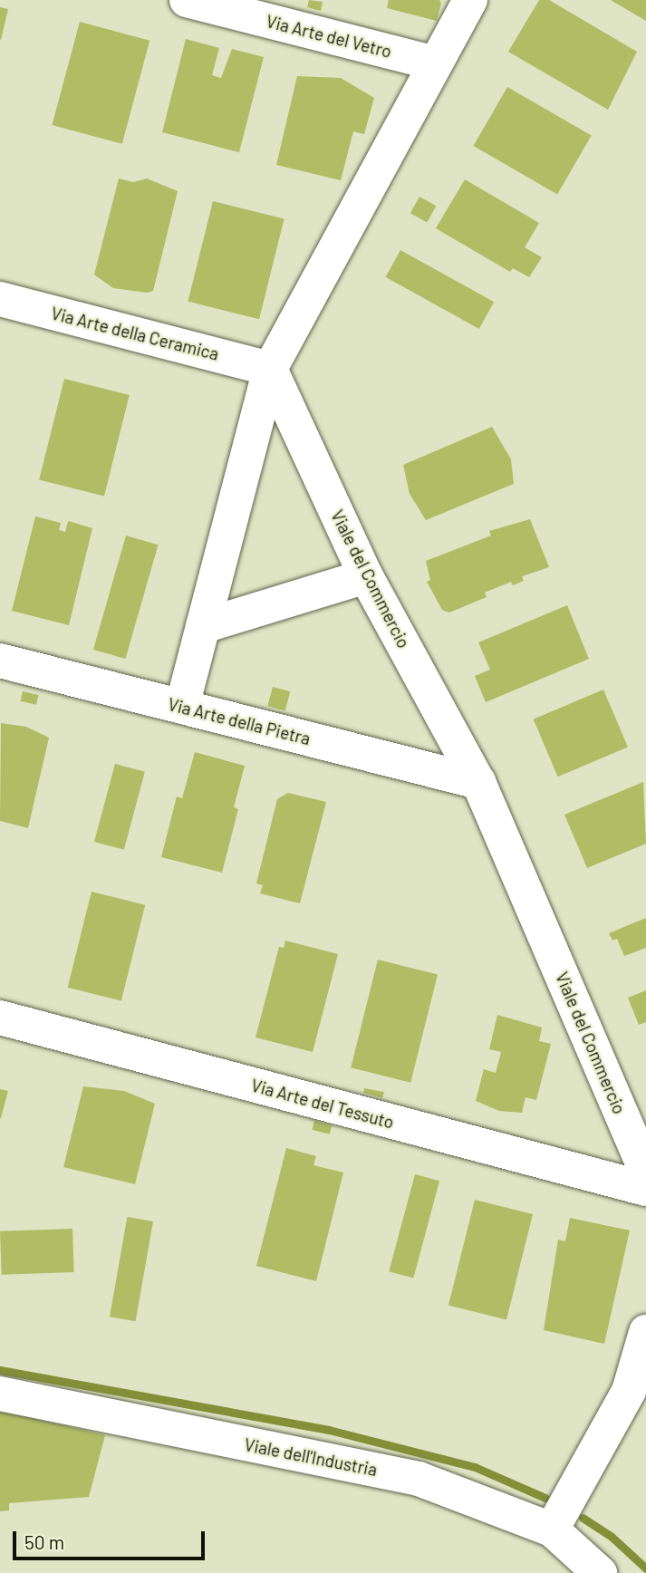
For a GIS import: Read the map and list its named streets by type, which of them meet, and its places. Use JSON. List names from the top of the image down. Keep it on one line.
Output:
{"streets":{"street":["Via Arte del Vetro","Via Arte della Ceramica","Viale del Commercio","Via Arte della Pietra","Via Arte del Tessuto","Viale dell'Industria"]},"crossings":[["Via Arte della Ceramica","Viale del Commercio"],["Viale del Commercio","Via Arte della Pietra"]],"scale_bar":"50 m"}
